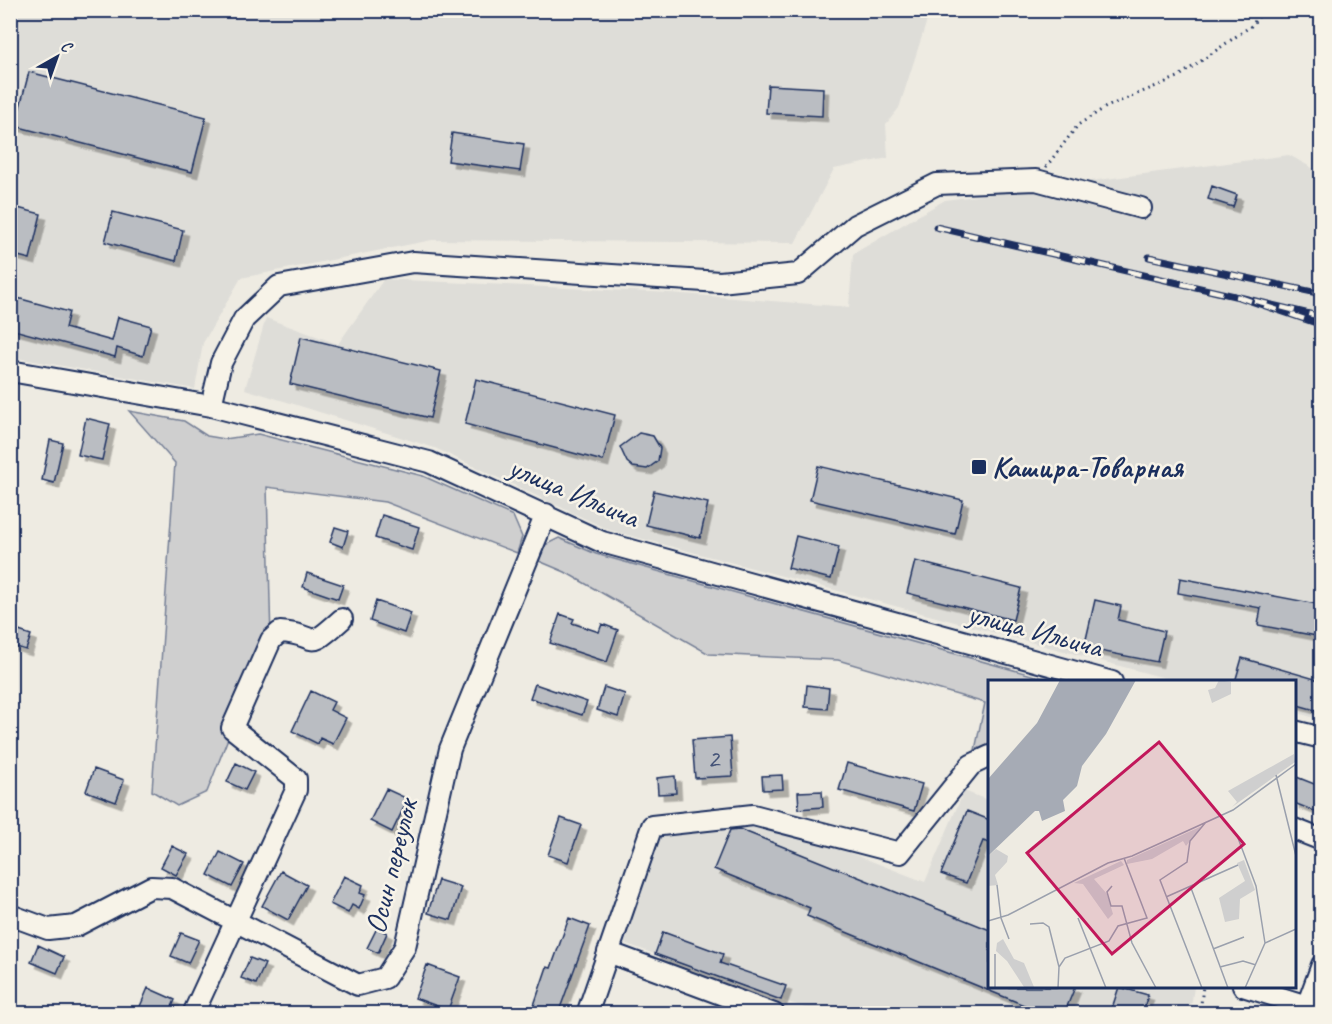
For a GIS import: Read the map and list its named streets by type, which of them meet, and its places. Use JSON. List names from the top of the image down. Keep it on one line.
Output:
{"streets":{"street":["улица Ильича","Осин переулок"]},"crossings":[["улица Ильича","Осин переулок"]],"places":{"transit":["Кашира-Товарная"]},"house_numbers":["2"],"north":"top right"}
